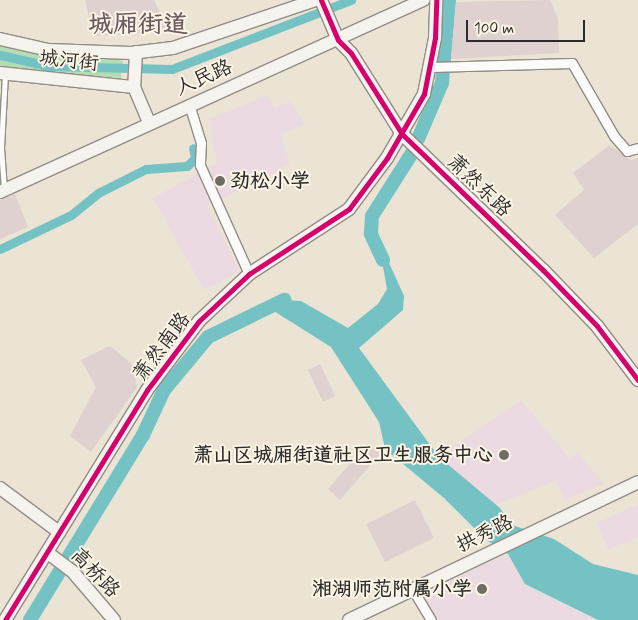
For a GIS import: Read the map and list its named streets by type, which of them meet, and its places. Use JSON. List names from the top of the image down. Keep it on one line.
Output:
{"streets":{"street":["城河街","人民路","萧然东路","萧然南路","拱秀路","高桥路"]},"crossings":[["人民路","萧然东路"],["萧然东路","萧然南路"],["萧然南路","高桥路"]],"districts":["城厢街道"],"places":["劲松小学","萧山区城厢街道社区卫生服务中心","湘湖师范附属小学"],"scale_bar":"100 m"}
